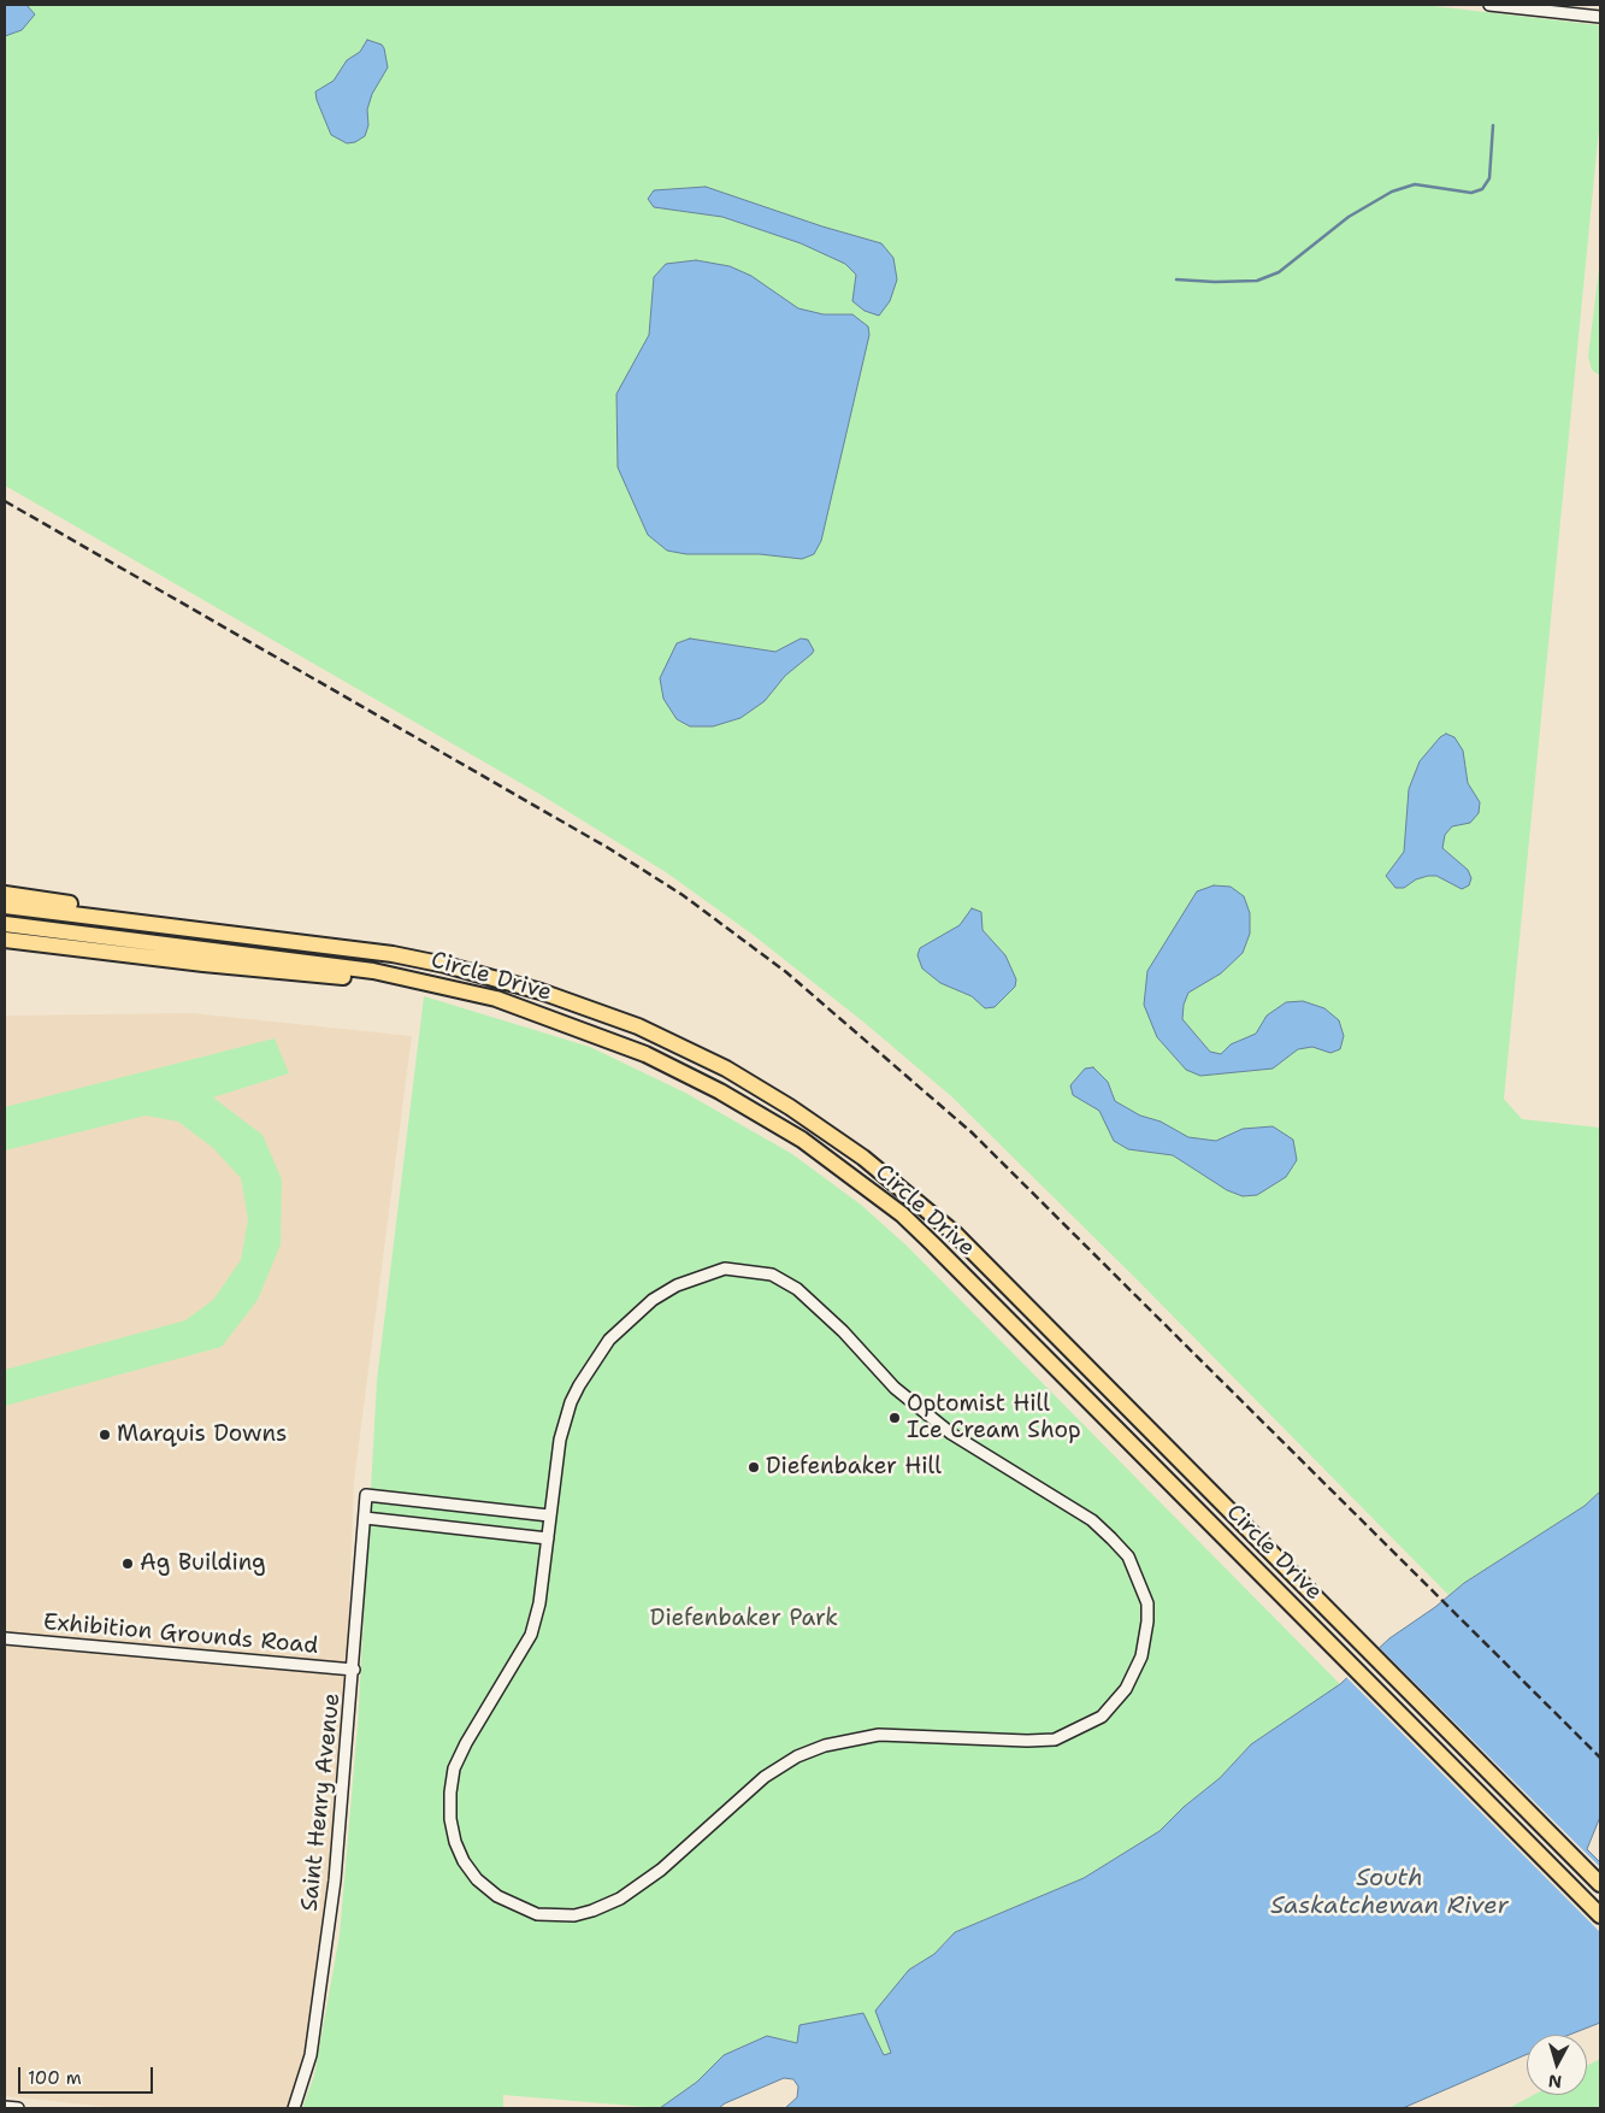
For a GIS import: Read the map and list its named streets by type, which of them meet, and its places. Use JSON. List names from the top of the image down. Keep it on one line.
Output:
{"streets":{"highway":["Circle Drive"],"street":["Exhibition Grounds Road","Saint Henry Avenue"]},"crossings":[["Exhibition Grounds Road","Saint Henry Avenue"]],"water":["South Saskatchewan River"],"parks":["Diefenbaker Park"],"places":["Optomist Hill Ice Cream Shop","Marquis Downs","Diefenbaker Hill","Ag Building"],"scale_bar":"100 m","north":"bottom"}
